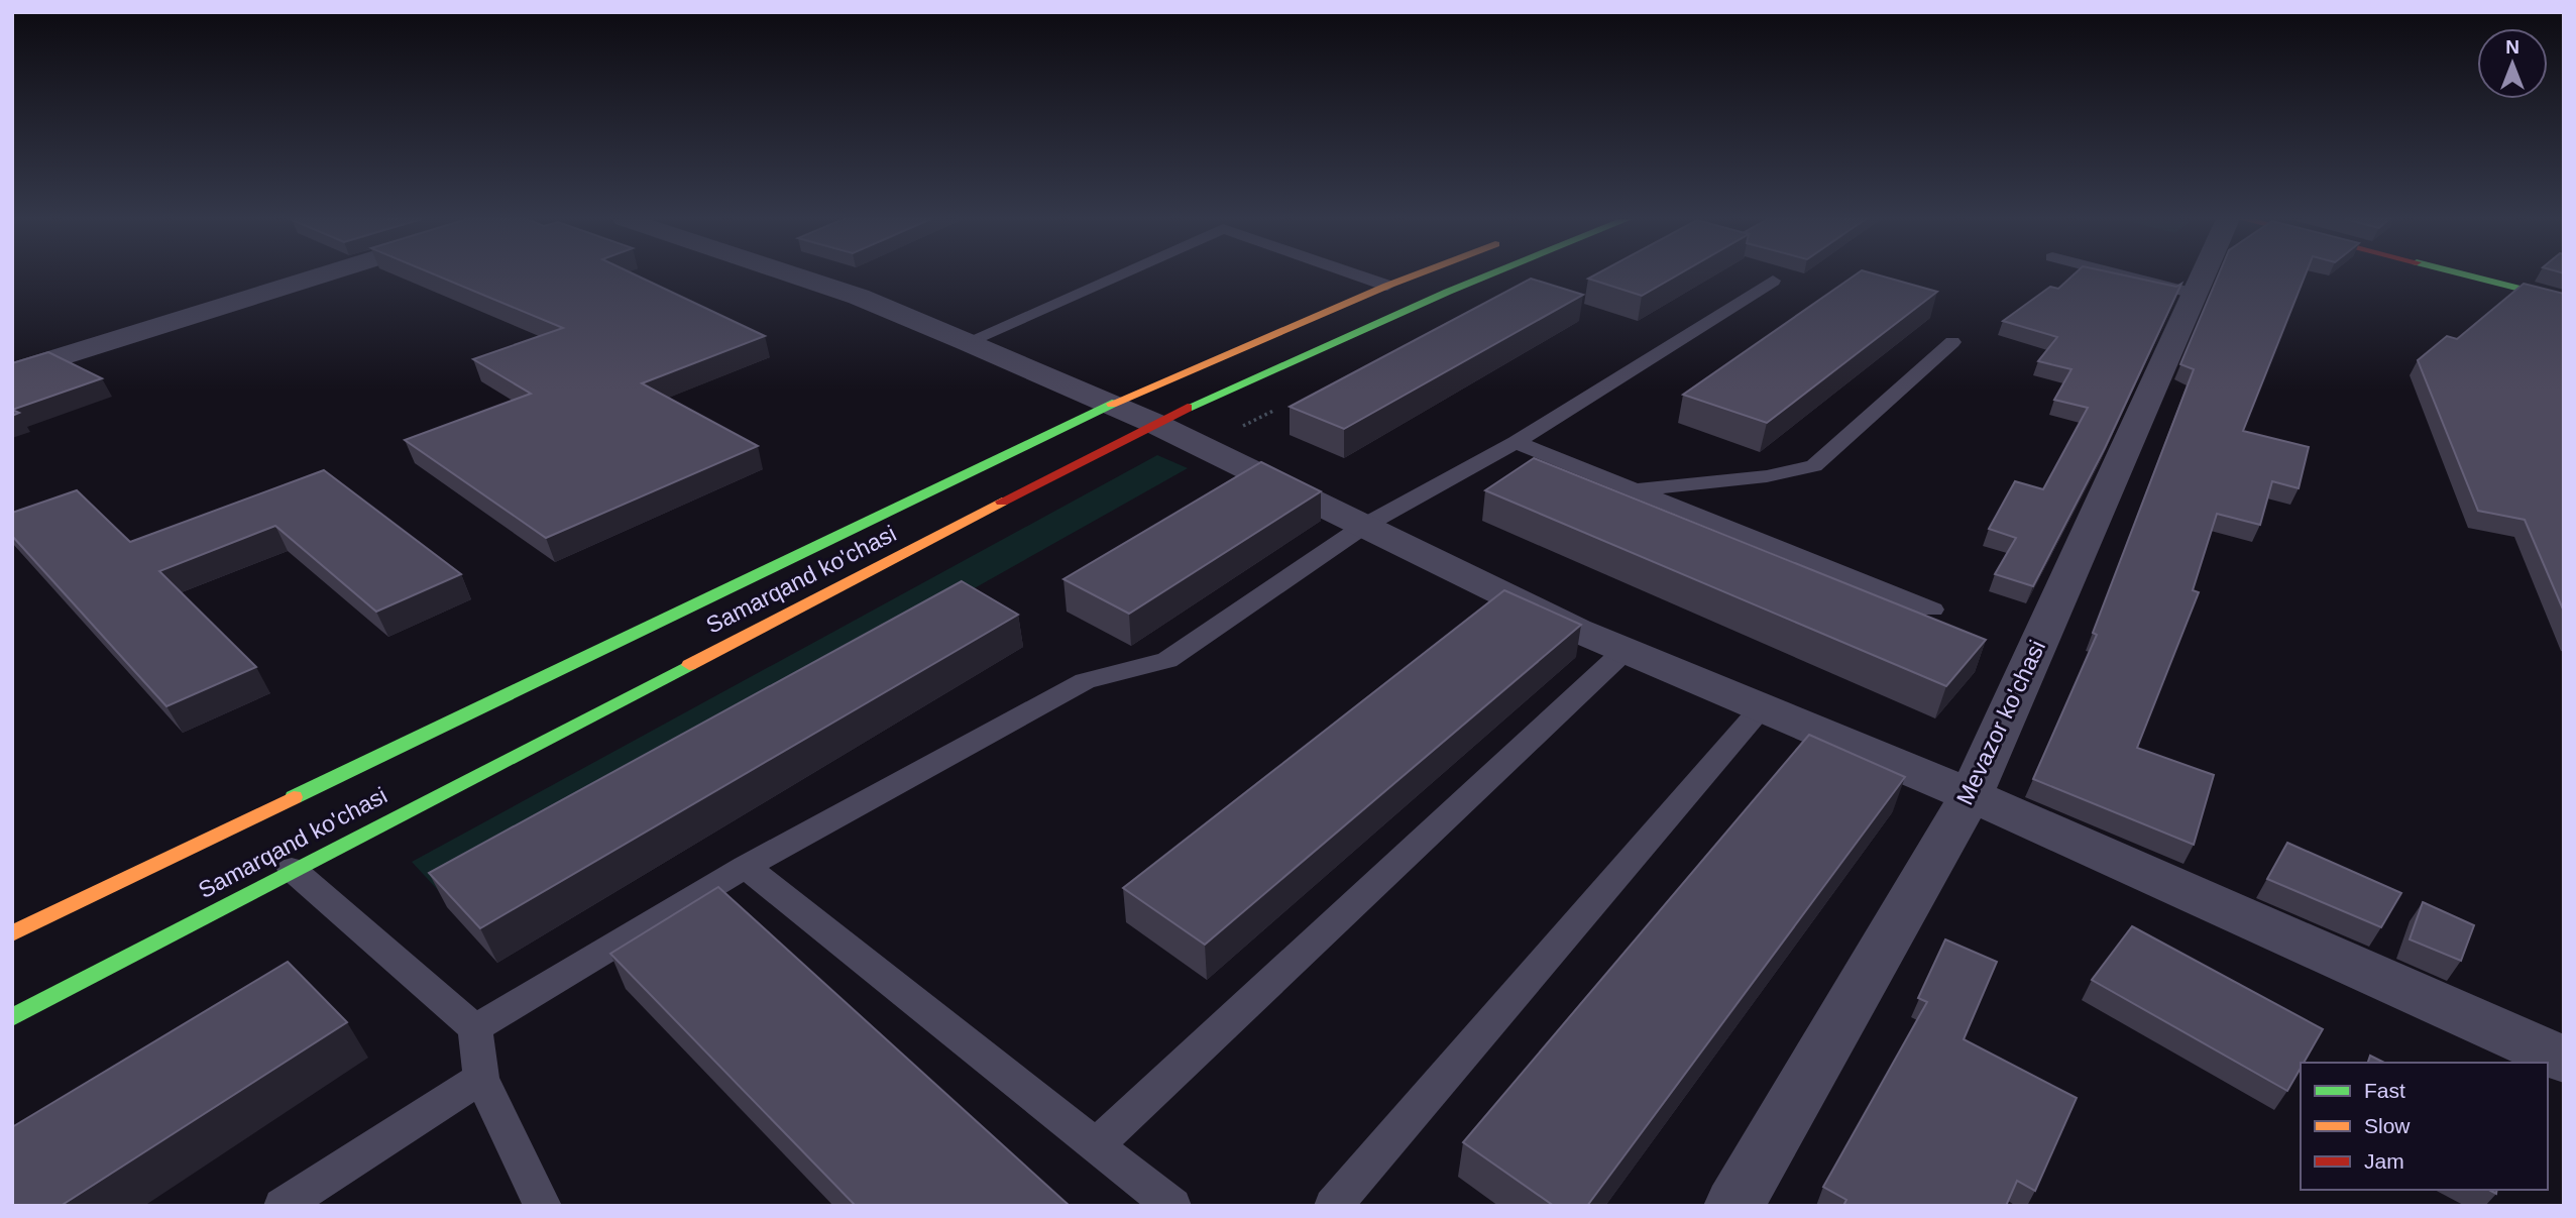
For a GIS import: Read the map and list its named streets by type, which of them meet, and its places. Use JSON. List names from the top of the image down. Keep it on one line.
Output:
{"streets":{"main road":["Samarqand ko'chasi"],"street":["Mevazor ko'chasi"]},"legend":["Fast","Slow","Jam"],"north":"top"}
